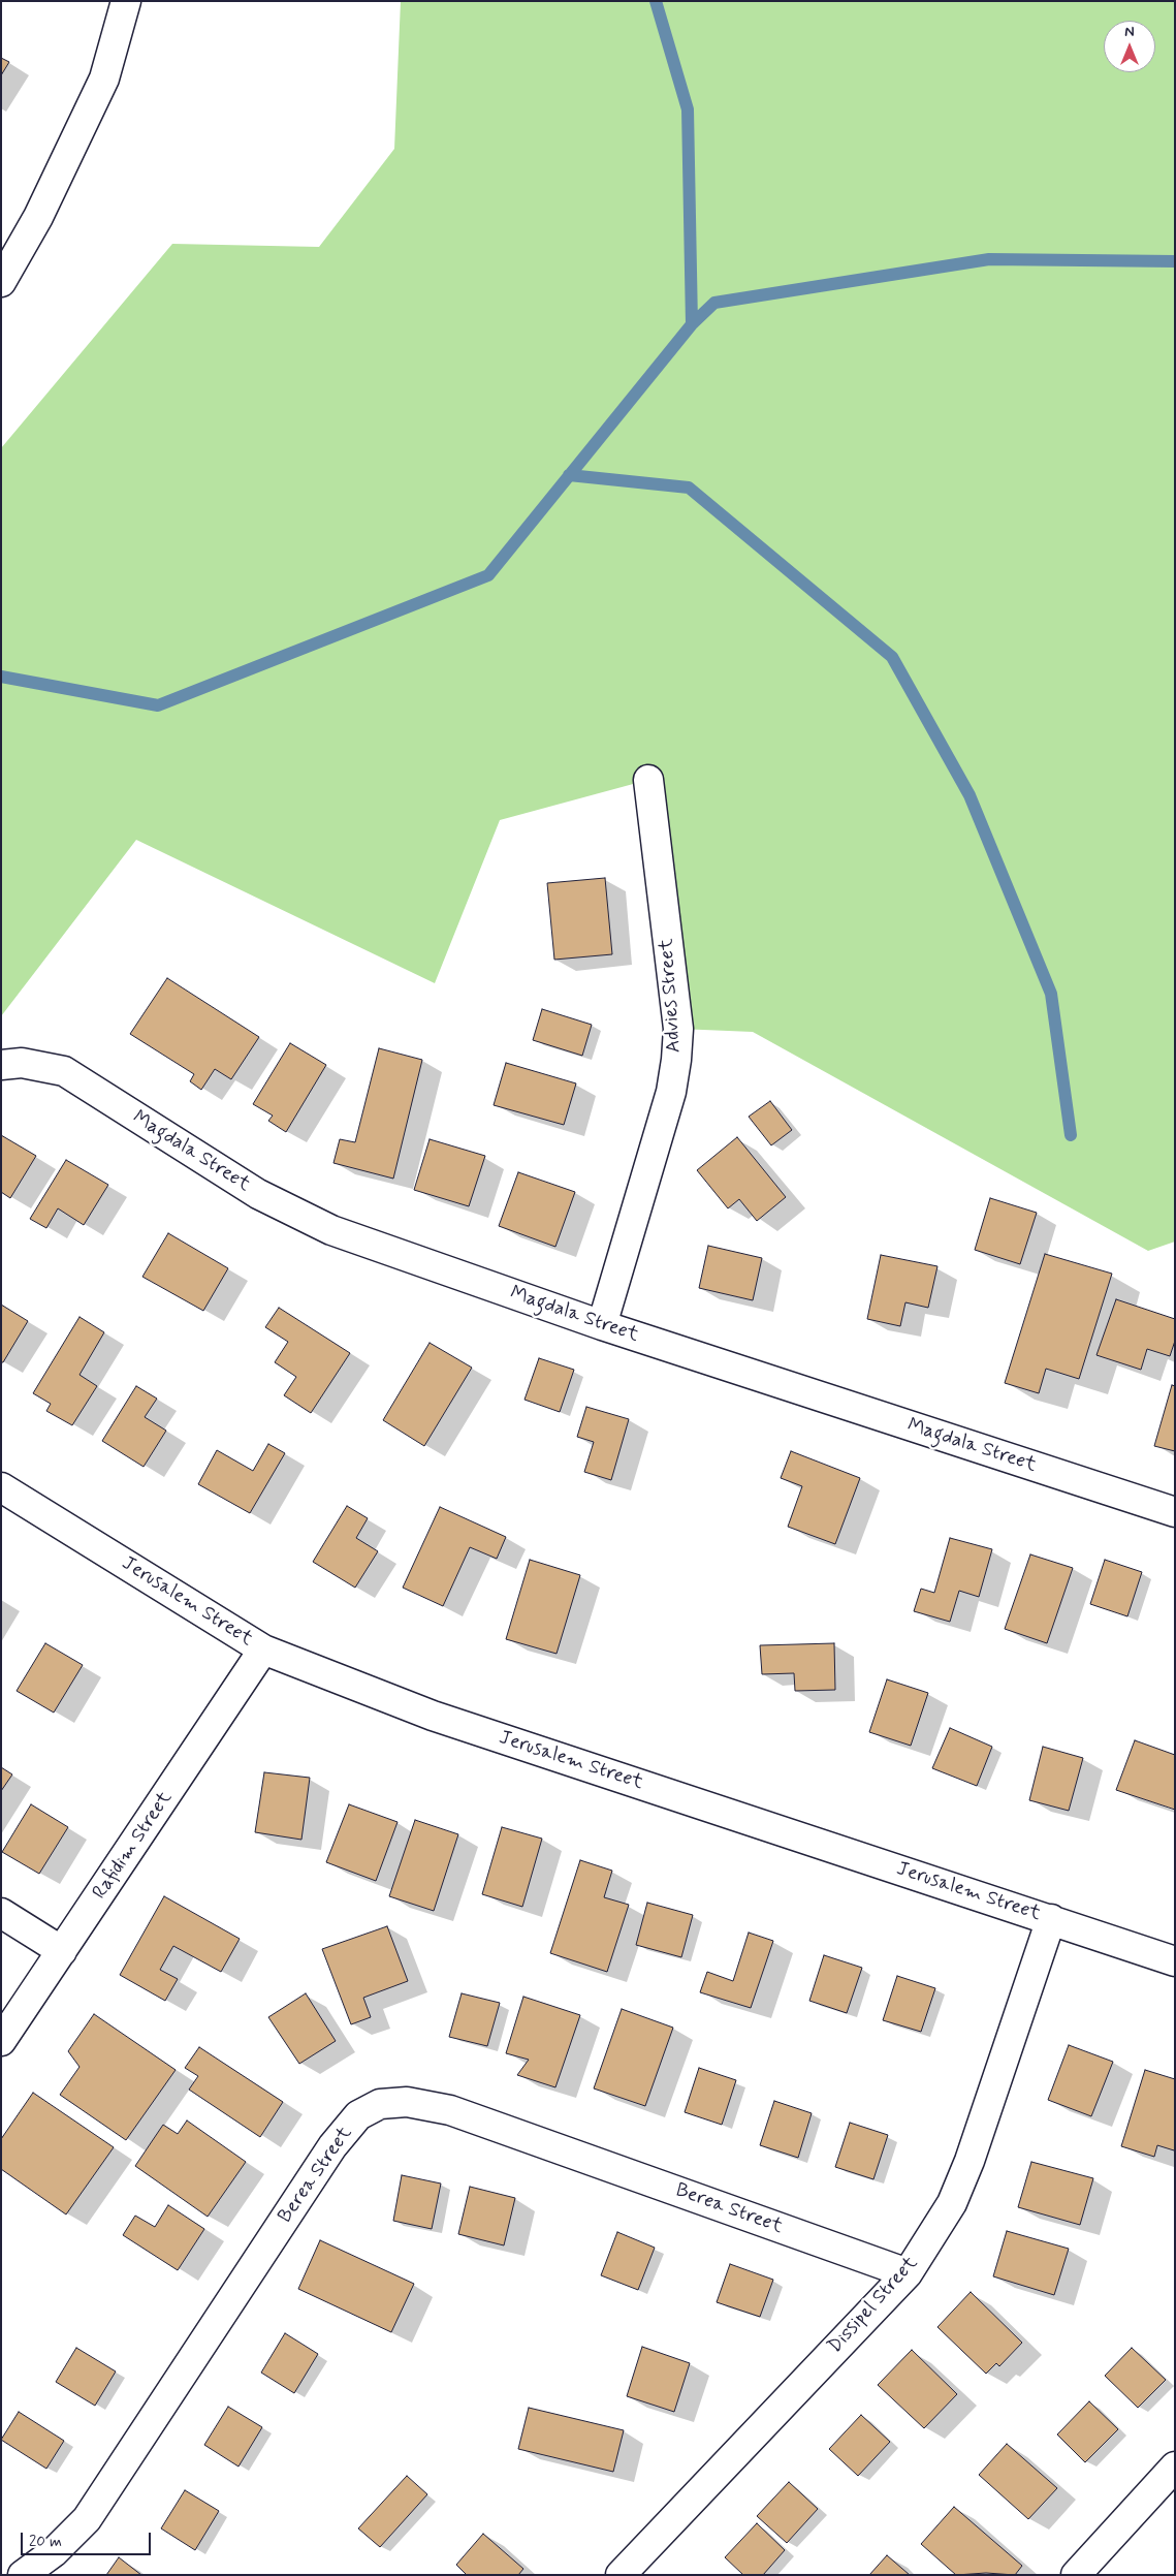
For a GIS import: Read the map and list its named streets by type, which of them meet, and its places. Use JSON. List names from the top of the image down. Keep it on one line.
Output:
{"streets":{"street":["Advies Street","Magdala Street","Jerusalem Street","Rafidim Street","Berea Street","Dissipel Street"]},"crossings":[["Advies Street","Magdala Street"],["Jerusalem Street","Rafidim Street"],["Jerusalem Street","Dissipel Street"],["Berea Street","Dissipel Street"]],"scale_bar":"20 m","north":"top"}
